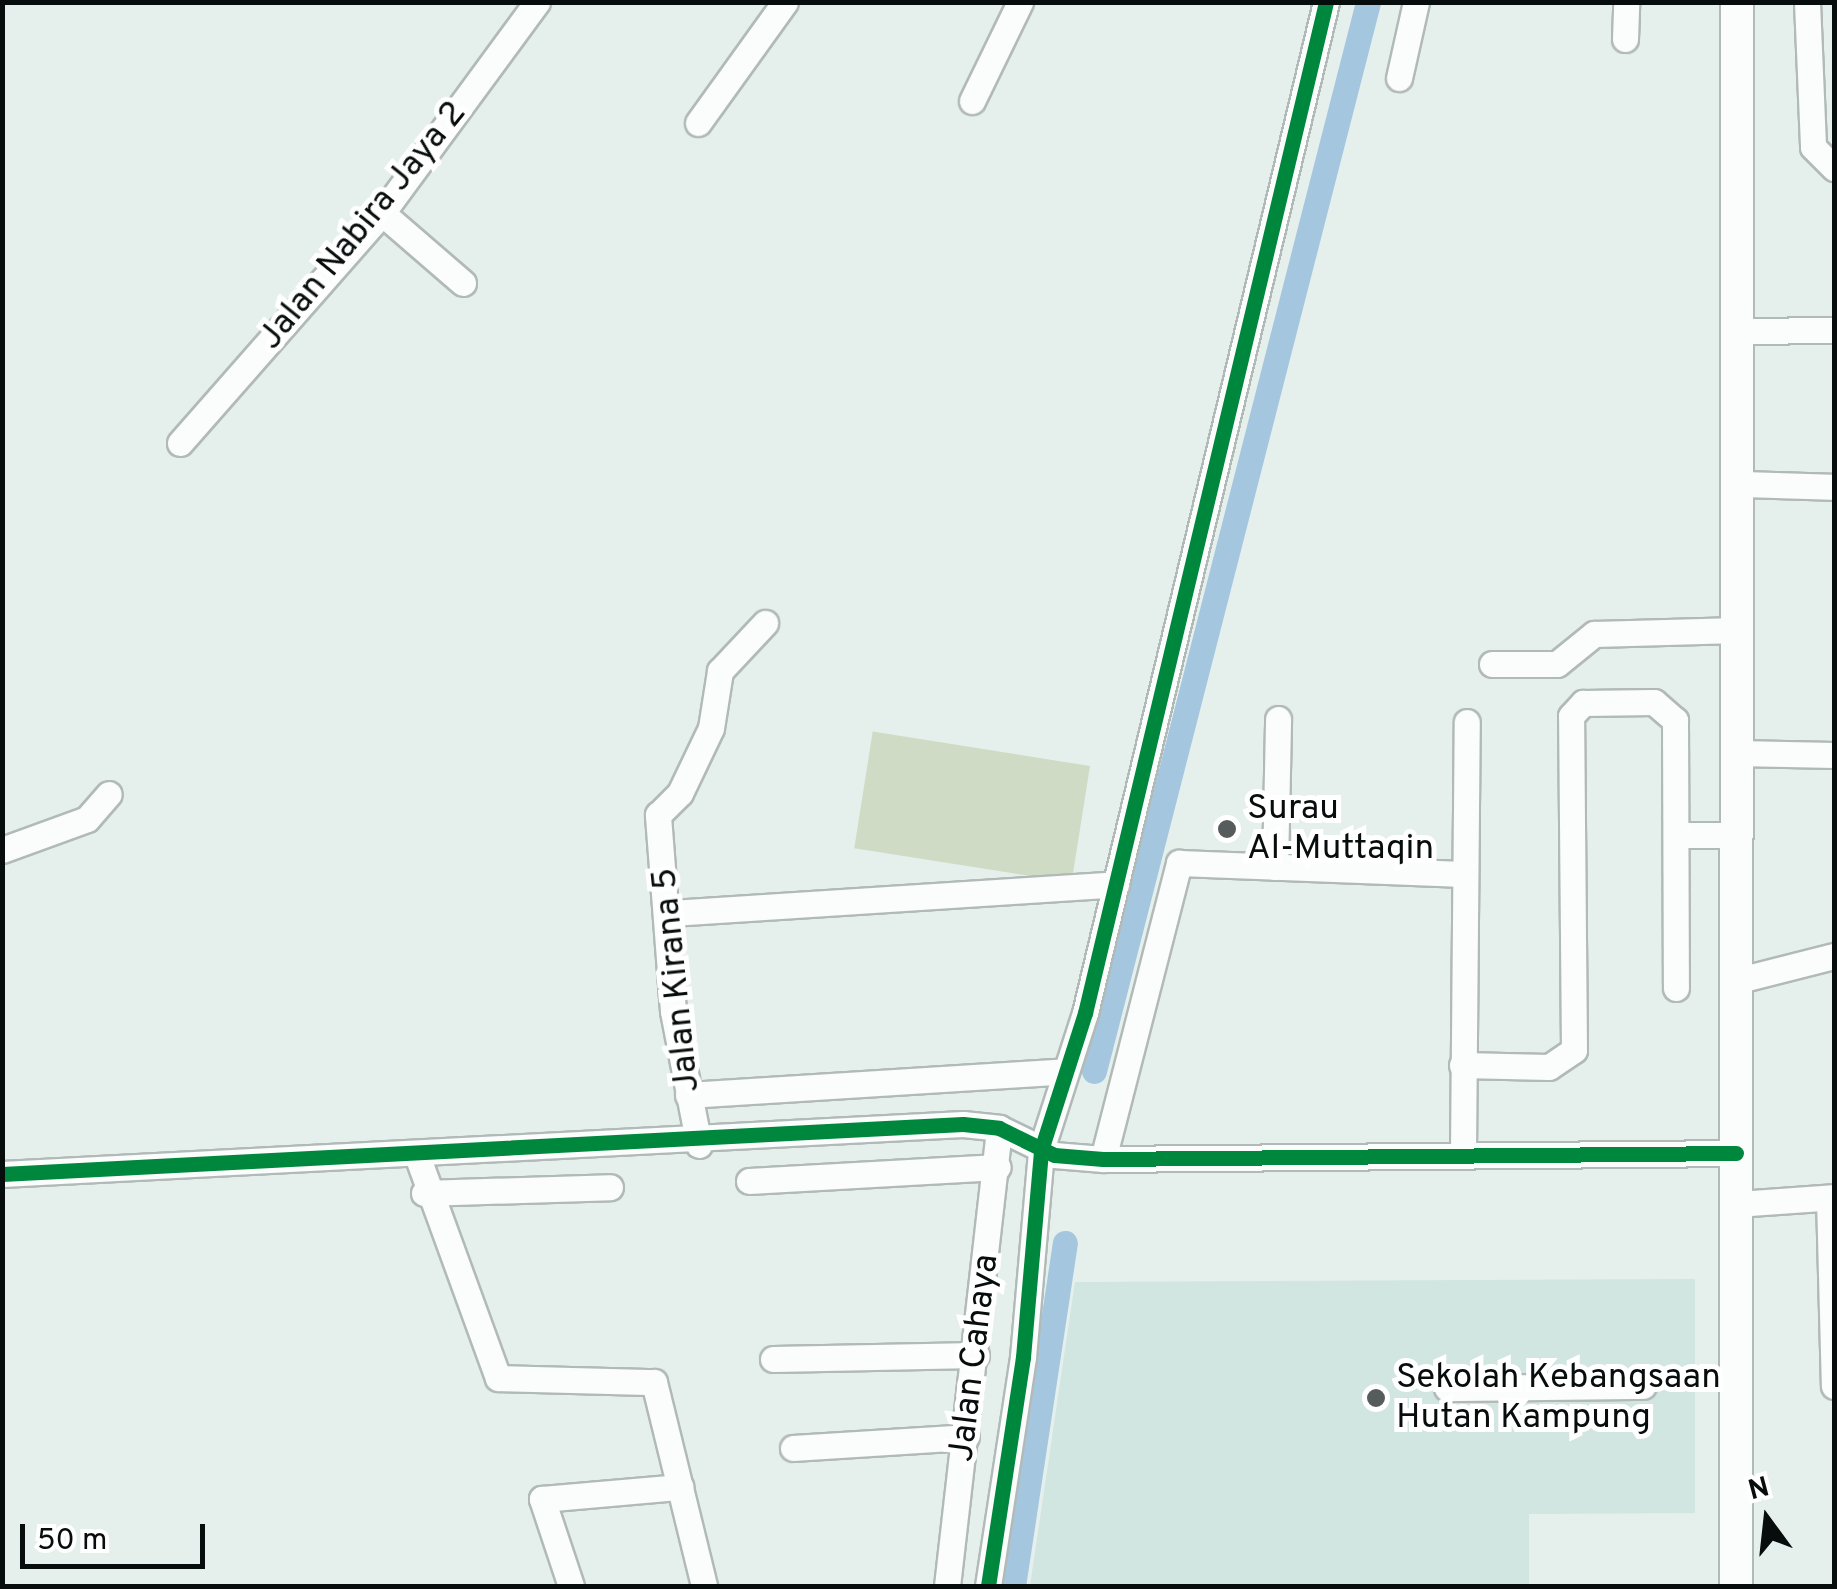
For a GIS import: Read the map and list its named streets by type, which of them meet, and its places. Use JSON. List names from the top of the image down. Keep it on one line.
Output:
{"streets":{"street":["Jalan Nabira Jaya 2","Jalan Kirana 5","Jalan Cahaya"]},"places":["Surau Al-Muttaqin","Sekolah Kebangsaan Hutan Kampung"],"scale_bar":"50 m","north":"top"}
